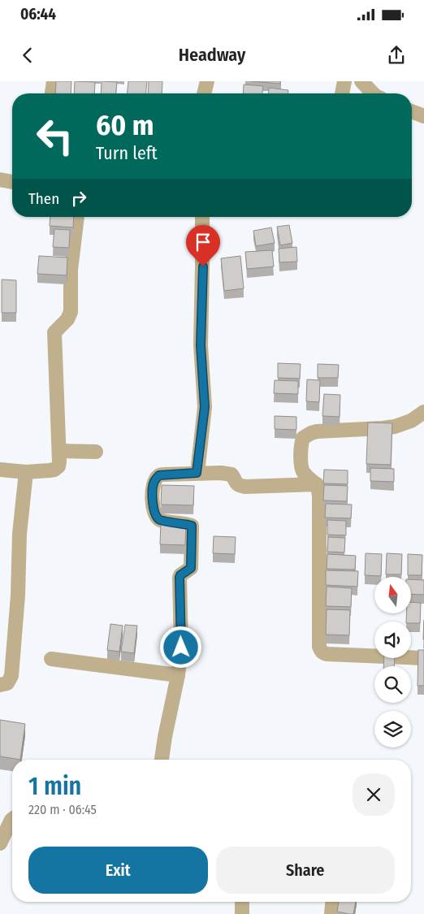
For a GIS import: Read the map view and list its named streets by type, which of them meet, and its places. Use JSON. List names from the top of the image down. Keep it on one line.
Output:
{"north":"top","page":{"status":"06:44","header":"Headway","turn":["60 m","Turn left"],"then":"Then","heading":["1 min","220 m · 06:45"],"buttons":["Exit","Share"]}}
